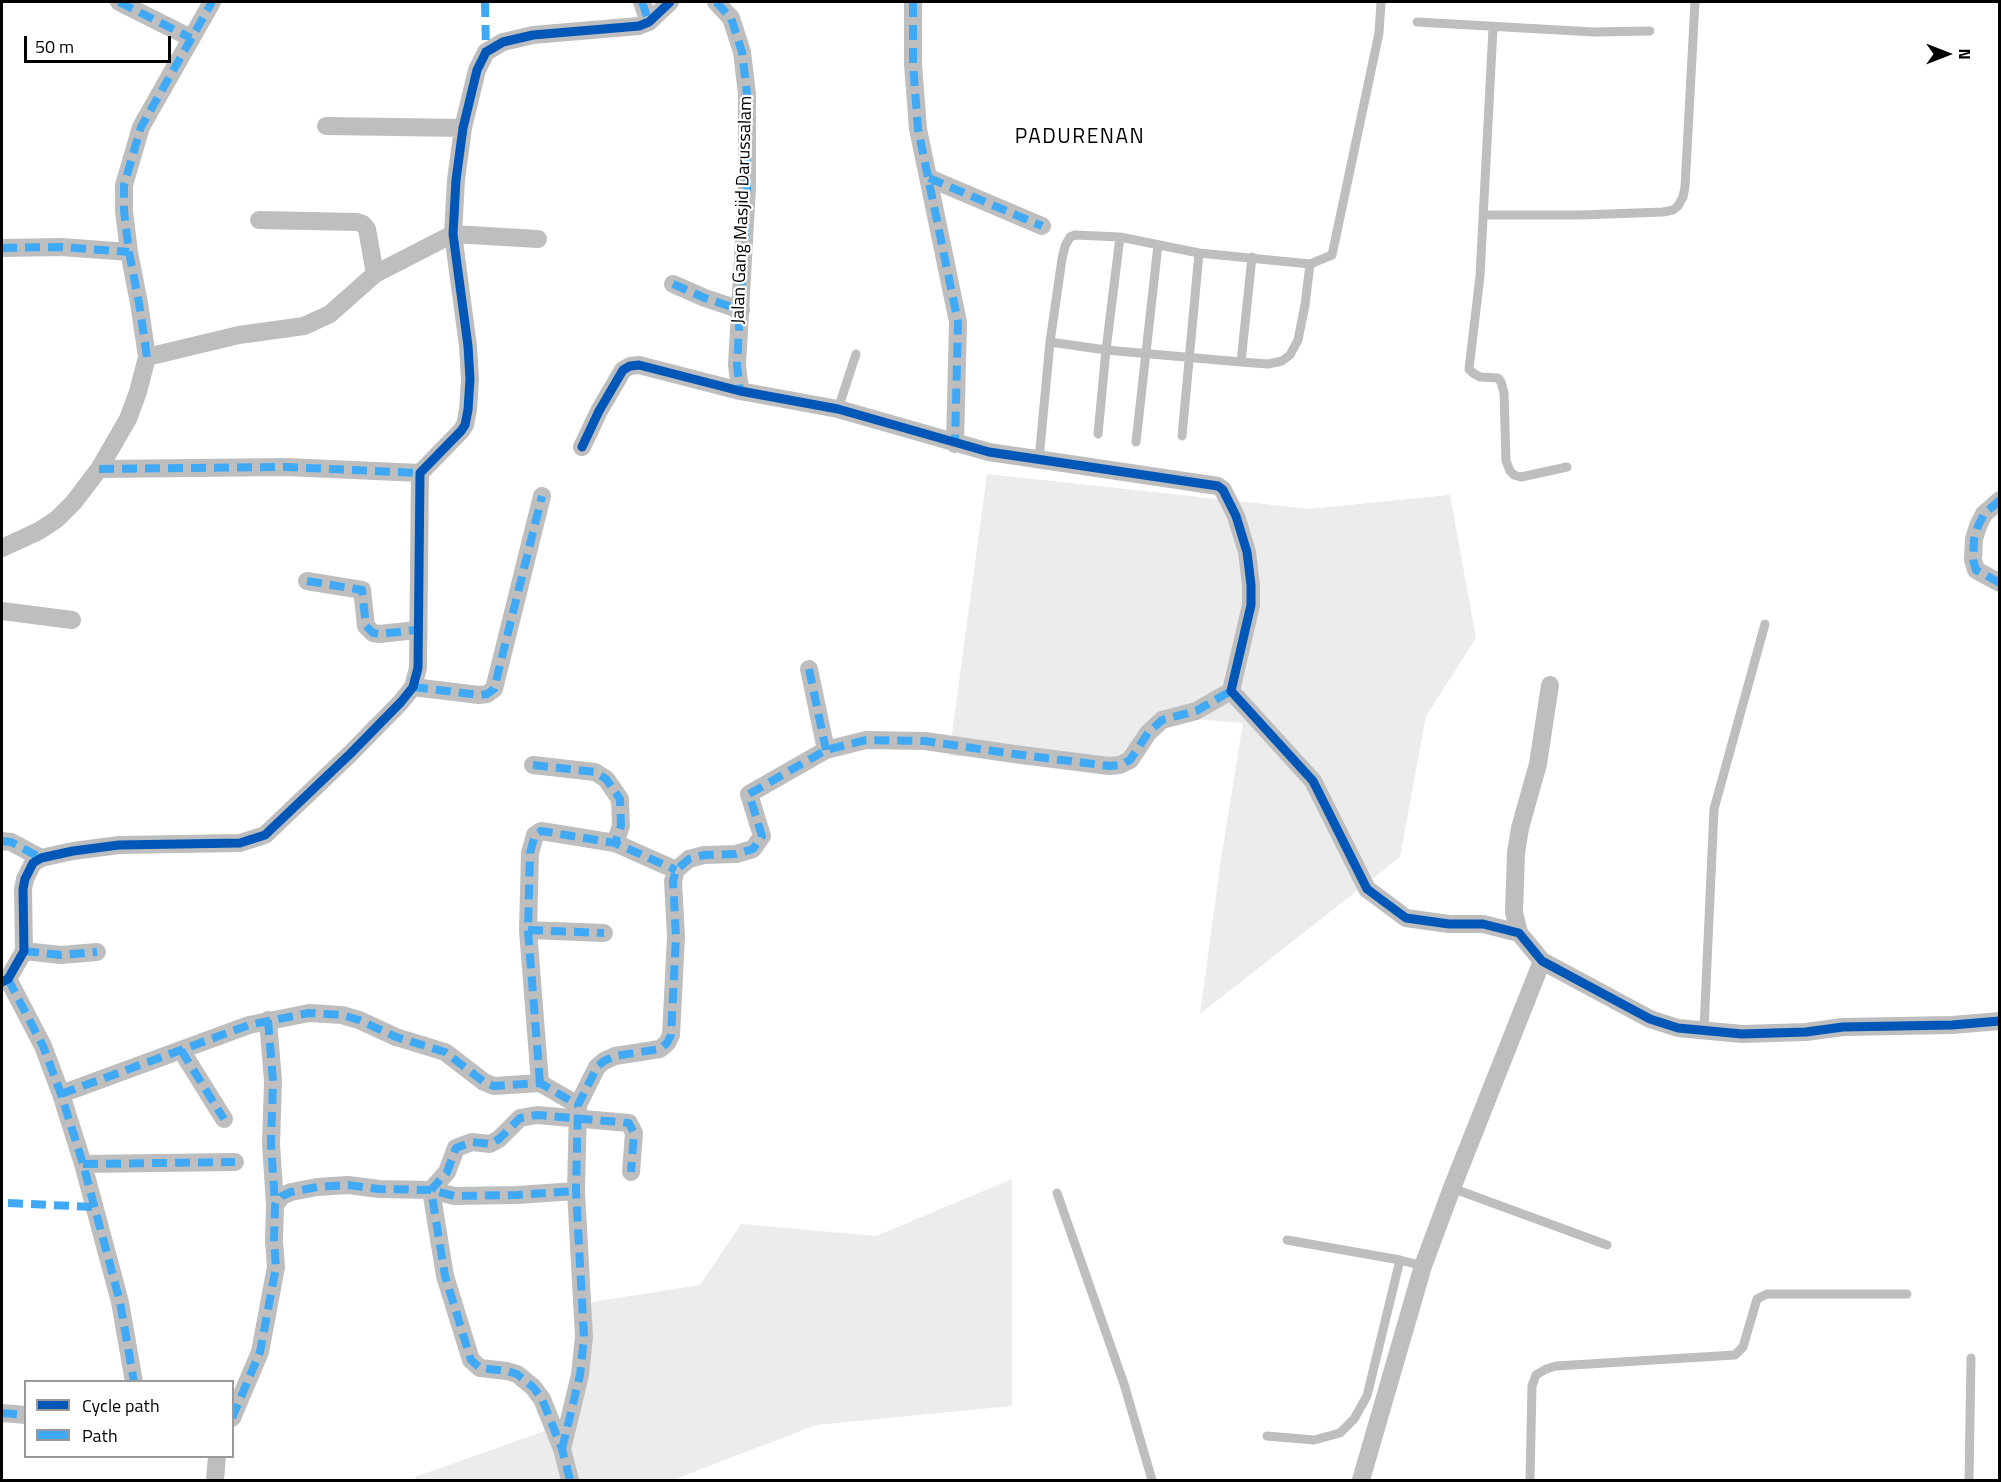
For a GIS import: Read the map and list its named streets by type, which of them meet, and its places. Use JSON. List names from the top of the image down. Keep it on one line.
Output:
{"streets":{"street":["Jalan Gang Masjid Darussalam"]},"districts":["PADURENAN"],"legend":["Cycle path","Path"],"scale_bar":"50 m","north":"right"}
